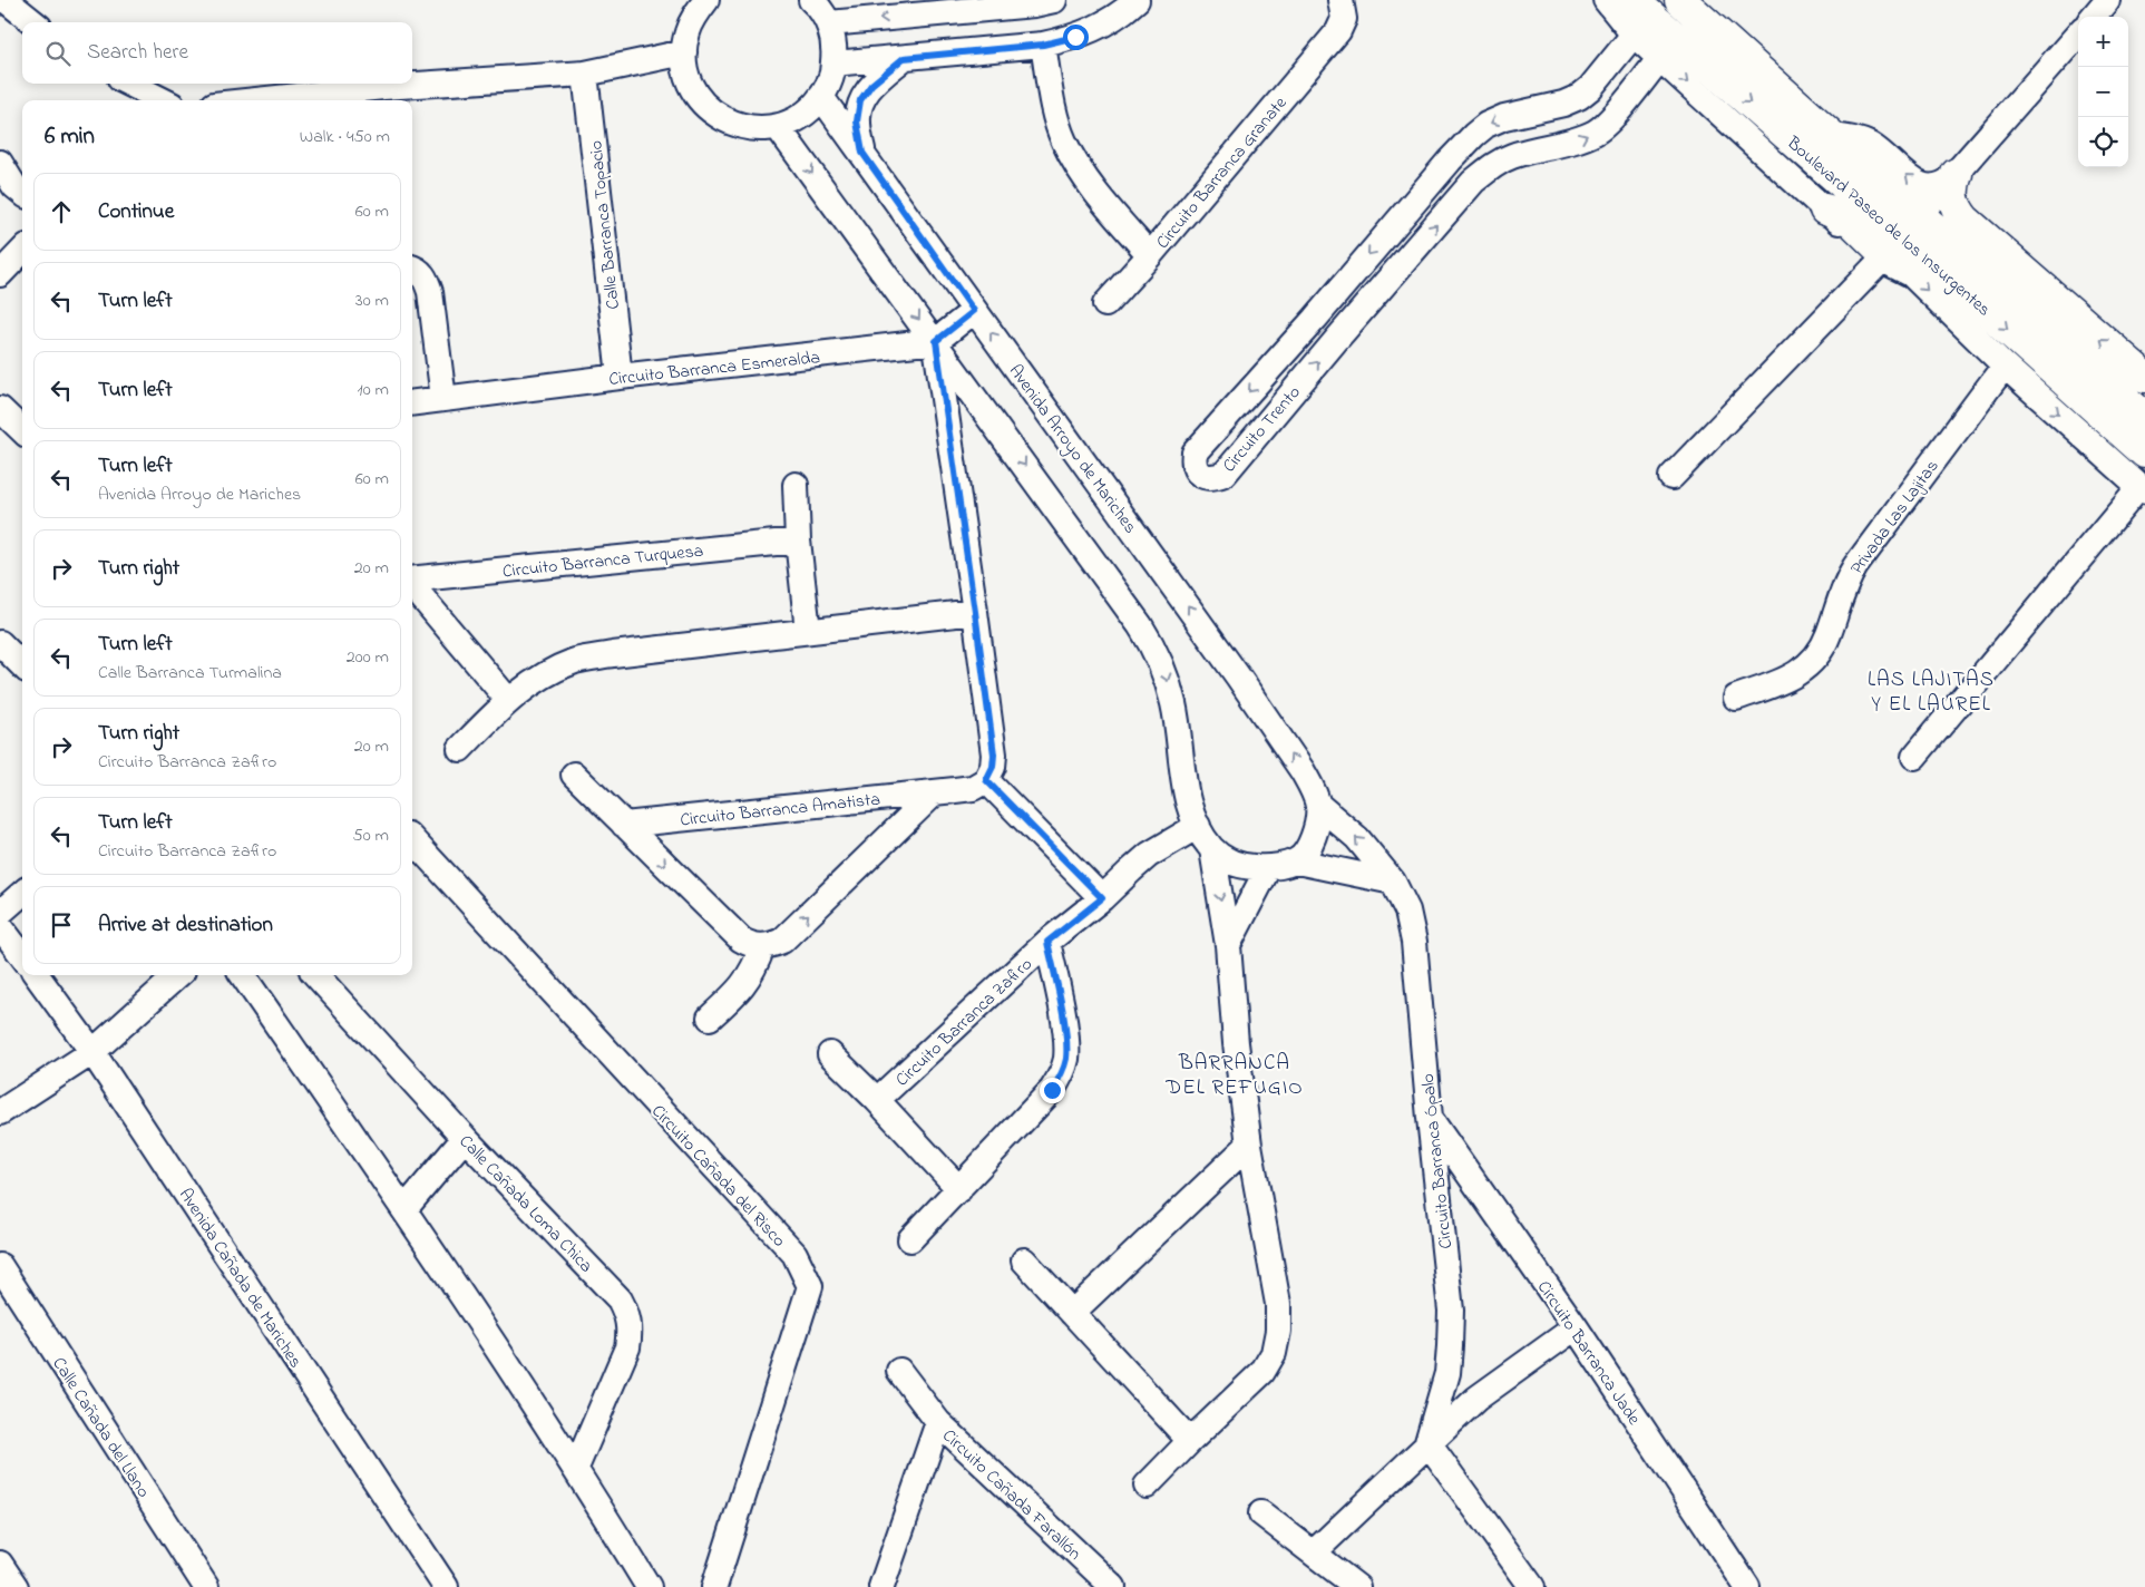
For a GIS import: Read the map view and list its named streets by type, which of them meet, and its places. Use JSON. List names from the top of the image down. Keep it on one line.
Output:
{"streets":{"main road":["Boulevard Paseo de los Insurgentes"],"street":["Circuito Barranca Granate","Calle Barranca Topacio","Circuito Barranca Esmeralda","Circuito Trento","Avenida Arroyo de Mariches","Privada Las Lajitas","Circuito Barranca Turquesa","Circuito Barranca Amatista","Circuito Barranca Zafiro","Circuito Barranca Ópalo","Circuito Cañada del Risco","Calle Cañada Loma Chica","Avenida Cañada de Mariches","Circuito Barranca Jade","Calle Cañada del Llano","Circuito Cañada Farallón"]},"crossings":[["Calle Barranca Topacio","Circuito Barranca Esmeralda"],["Avenida Arroyo de Mariches","Circuito Barranca Ópalo"],["Circuito Barranca Ópalo","Circuito Barranca Jade"]],"one_way":["Circuito Barranca Amatista"],"districts":["LAS LAJITAS Y EL LAUREL","BARRANCA DEL REFUGIO"],"page":{"map_buttons":["+","−"],"search":"Search here","heading":["6 min","Walk · 450 m"],"list":[["Continue","60 m"],["Turn left","30 m"],["Turn left","10 m"],["Turn left","Avenida Arroyo de Mariches","60 m"],["Turn right","20 m"],["Turn left","Calle Barranca Turmalina","200 m"],["Turn right","Circuito Barranca Zafiro","20 m"],["Turn left","Circuito Barranca Zafiro","50 m"],"Arrive at destination"]}}
